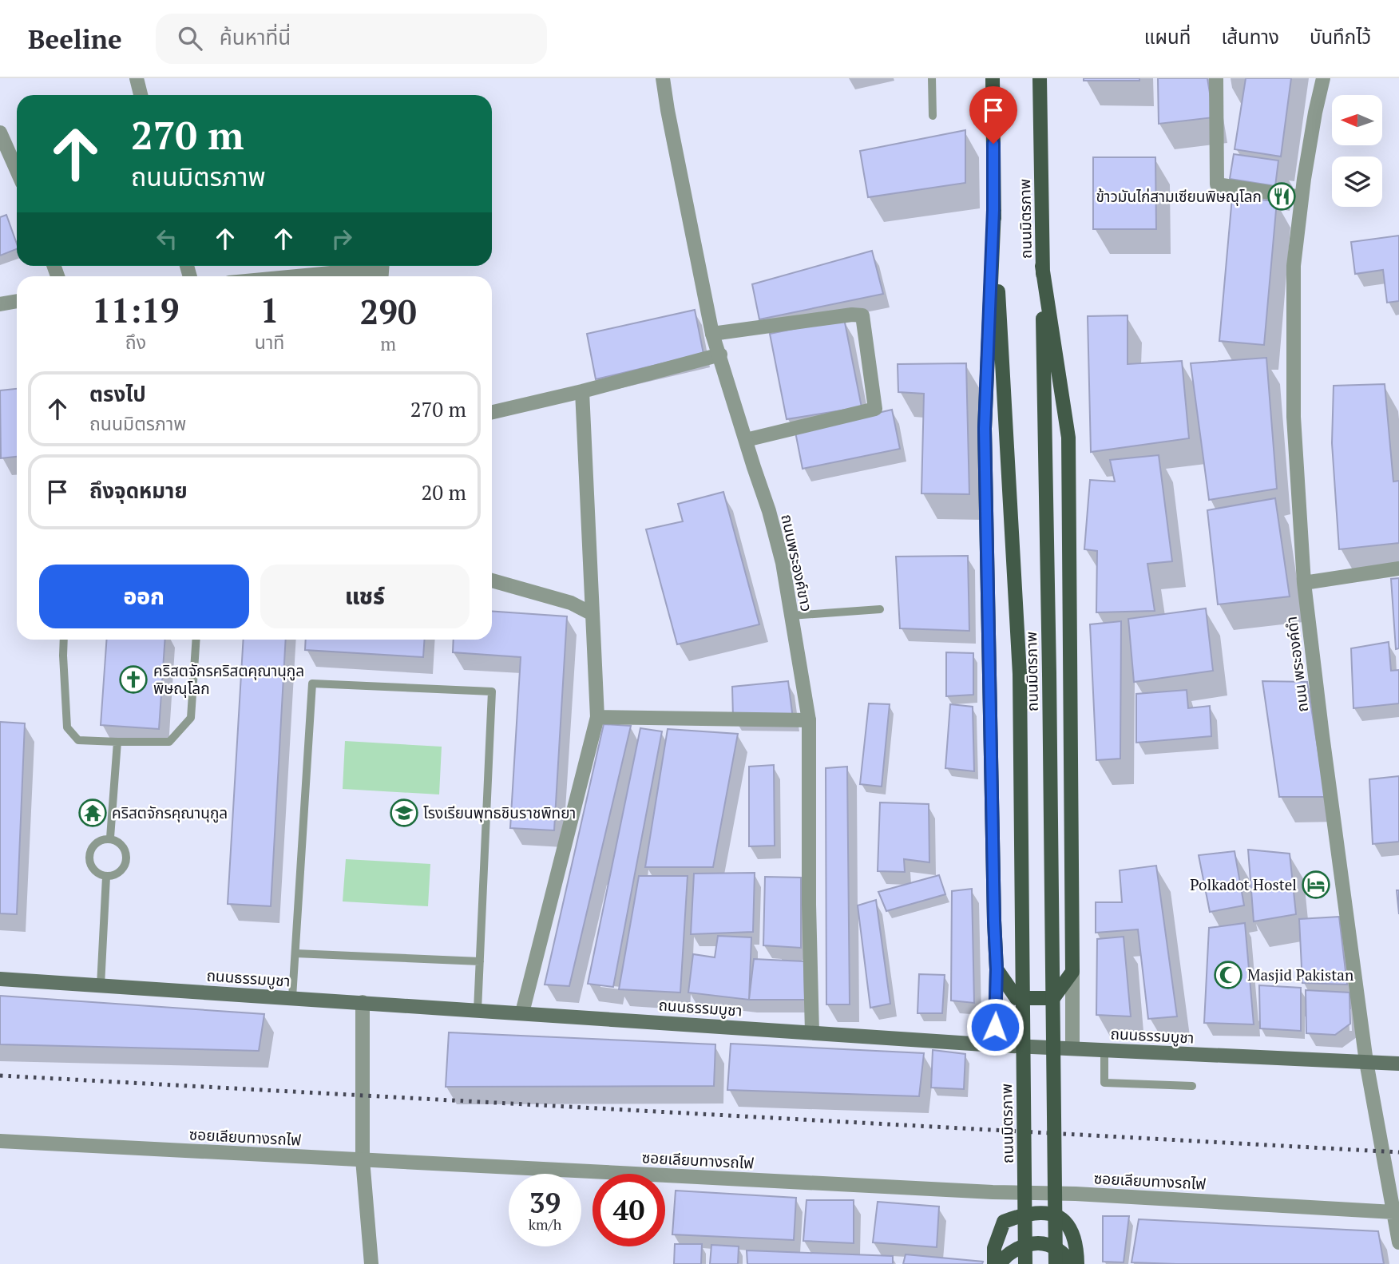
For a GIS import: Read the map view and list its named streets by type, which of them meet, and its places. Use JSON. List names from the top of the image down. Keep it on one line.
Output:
{"streets":{"main road":["ถนนมิตรภาพ","ถนนธรรมบูชา"],"street":["ถนนพระองค์ขาว","ถนน พระองค์ดำ","ซอยเลียบทางรถไฟ"]},"crossings":[["ถนนพระองค์ขาว","ถนนธรรมบูชา"],["ถนน พระองค์ดำ","ถนนธรรมบูชา"],["ถนน พระองค์ดำ","ซอยเลียบทางรถไฟ"]],"places":{"restaurant":["ข้าวมันไก่สามเซียนพิษณุโลก"],"church":["คริสตจักรคริสตคุณานุกูล พิษณุโลก"],"temple":["คริสตจักรคุณานุกูล"],"school or university":["โรงเรียนพุทธชินราชพิทยา"],"hotel":["Polkadot Hostel"],"mosque":["Masjid Pakistan"]},"north":"left","page":{"header":"Beeline","search":"ค้นหาที่นี่","nav":["แผนที่","เส้นทาง","บันทึกไว้"],"turn":["270 m","ถนนมิตรภาพ"],"eta":["11:19","ถึง","1","นาที","290","m"],"list":[{"name":"ตรงไป","note":"ถนนมิตรภาพ","value":"270 m"},{"name":"ถึงจุดหมาย","value":"20 m"}],"buttons":["ออก","แชร์"],"speed":"39 km/h","limit":"40"}}
